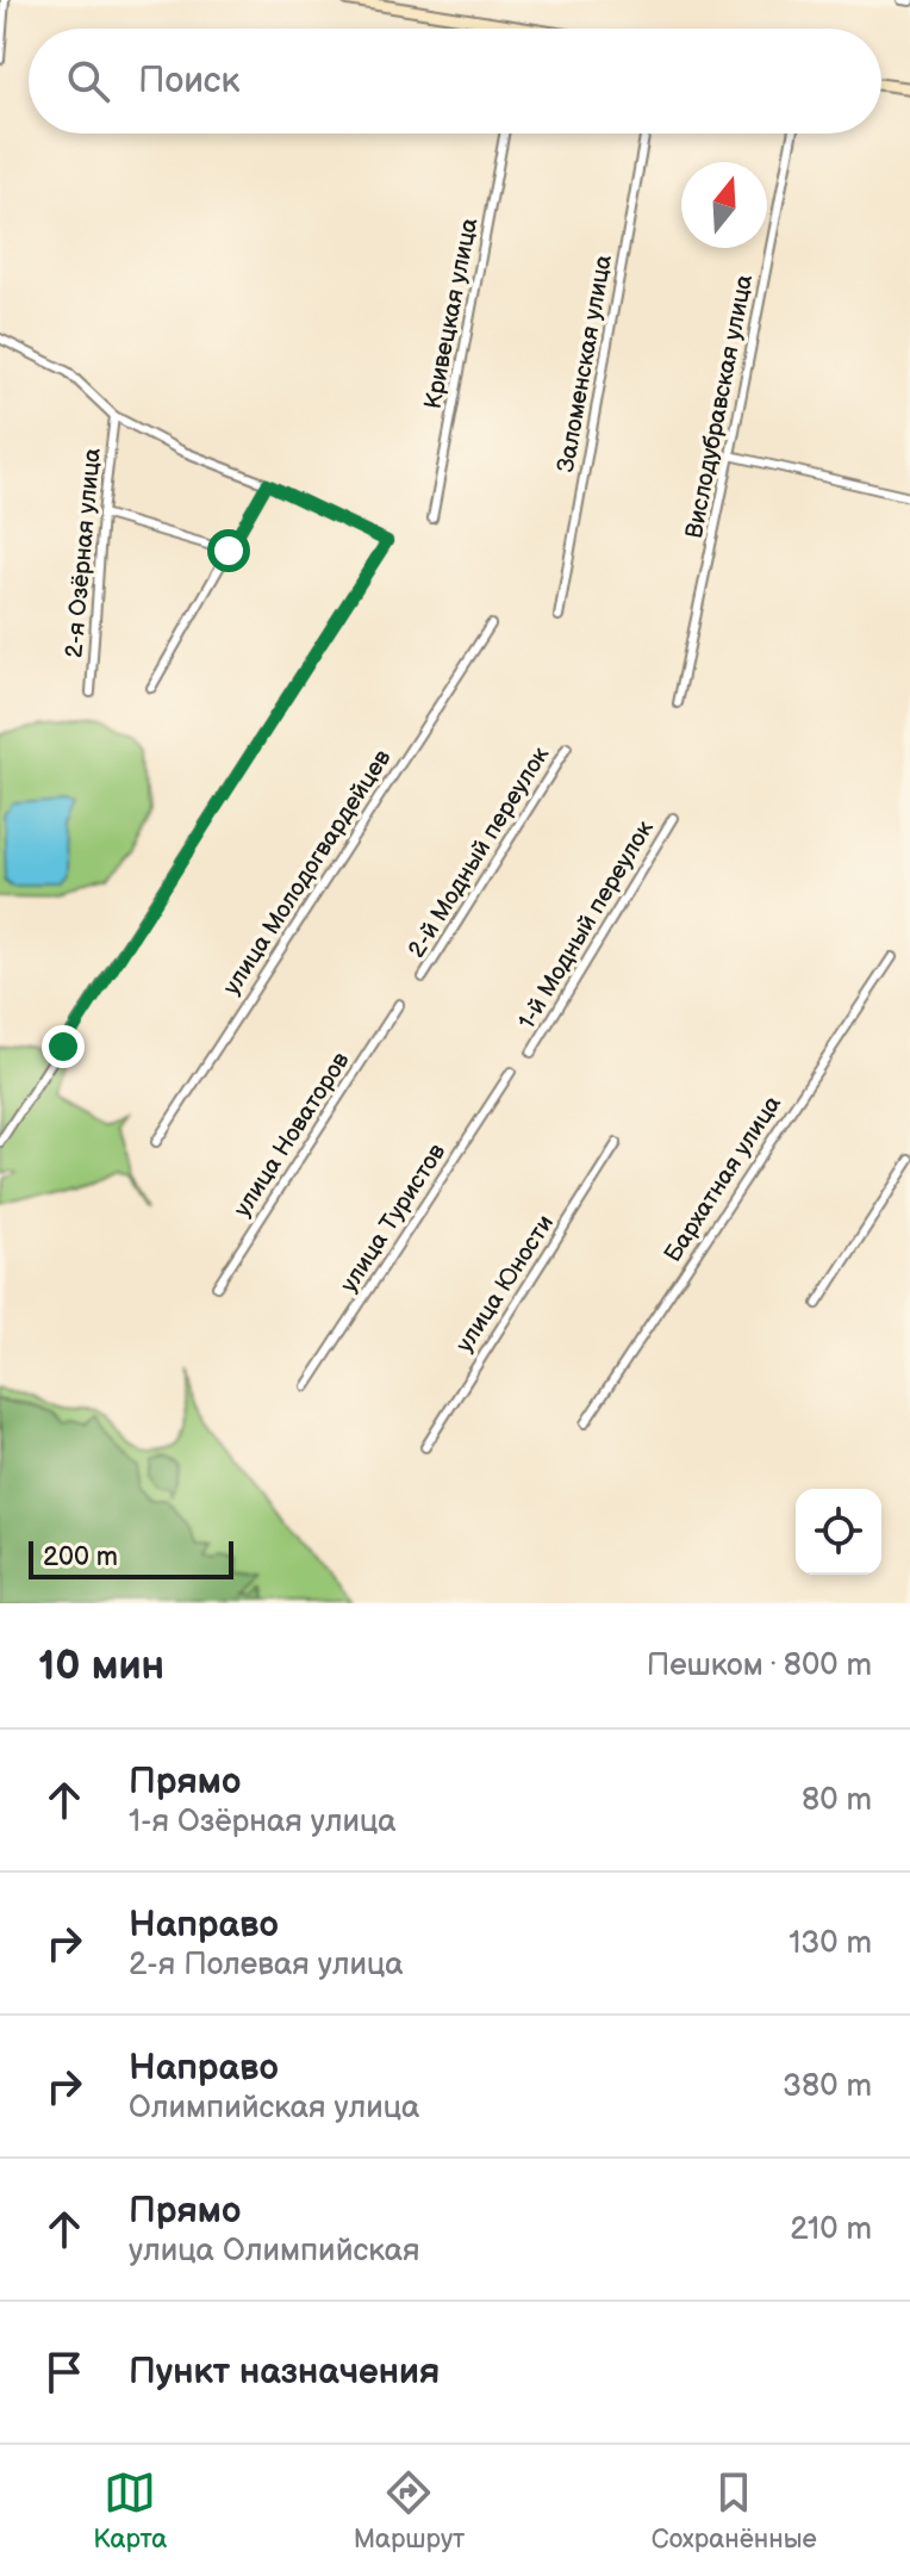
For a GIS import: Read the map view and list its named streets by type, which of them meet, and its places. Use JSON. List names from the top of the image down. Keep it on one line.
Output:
{"streets":{"street":["Кривецкая улица","Заломенская улица","Вислодубравская улица","2-я Озёрная улица","2-й Модный переулок","улица Молодогвардейцев","1-й Модный переулок","улица Новаторов","Бархатная улица","улица Туристов","улица Юности"]},"scale_bar":"200 m","north":"top","page":{"search":"Поиск","scale":"200 m","heading":["10 мин","Пешком · 800 m"],"list":[["Прямо","1-я Озёрная улица","80 m"],["Направо","2-я Полевая улица","130 m"],["Направо","Олимпийская улица","380 m"],["Прямо","улица Олимпийская","210 m"],"Пункт назначения"],"nav":["Карта","Маршрут","Сохранённые"]}}
